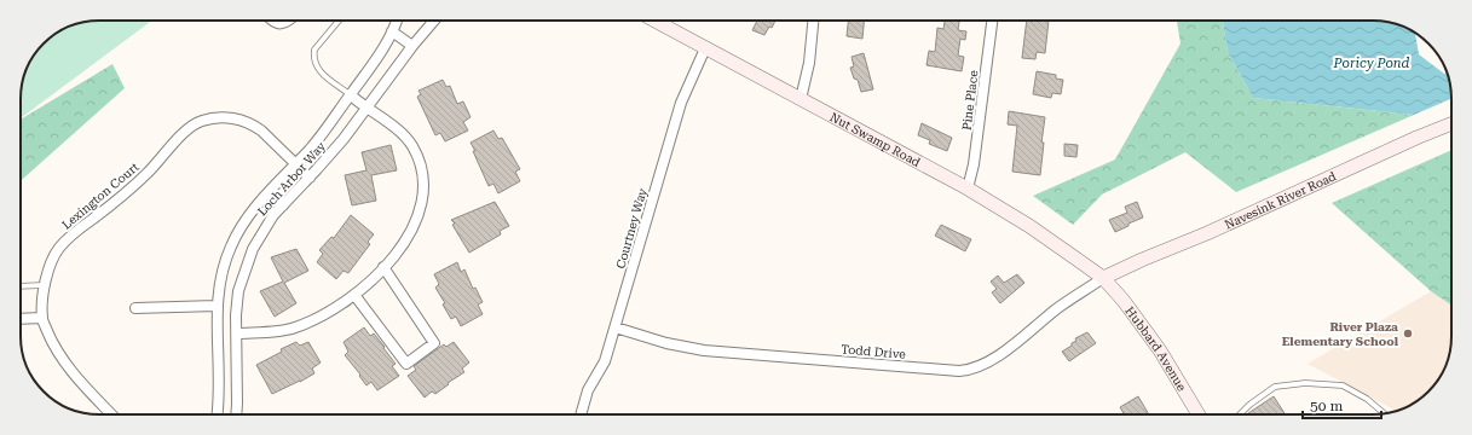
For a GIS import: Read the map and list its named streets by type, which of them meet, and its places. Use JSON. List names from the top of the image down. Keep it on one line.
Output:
{"streets":{"main road":["Nut Swamp Road","Navesink River Road","Hubbard Avenue"],"street":["Pine Place","Loch Arbor Way","Lexington Court","Courtney Way","Todd Drive"]},"crossings":[["Pine Place","Nut Swamp Road"],["Nut Swamp Road","Navesink River Road"],["Nut Swamp Road","Courtney Way"],["Nut Swamp Road","Hubbard Avenue"],["Nut Swamp Road","Todd Drive"],["Loch Arbor Way","Lexington Court"],["Navesink River Road","Hubbard Avenue"],["Navesink River Road","Todd Drive"],["Courtney Way","Todd Drive"],["Hubbard Avenue","Todd Drive"]],"water":["Poricy Pond"],"places":["River Plaza Elementary School"],"scale_bar":"50 m"}
